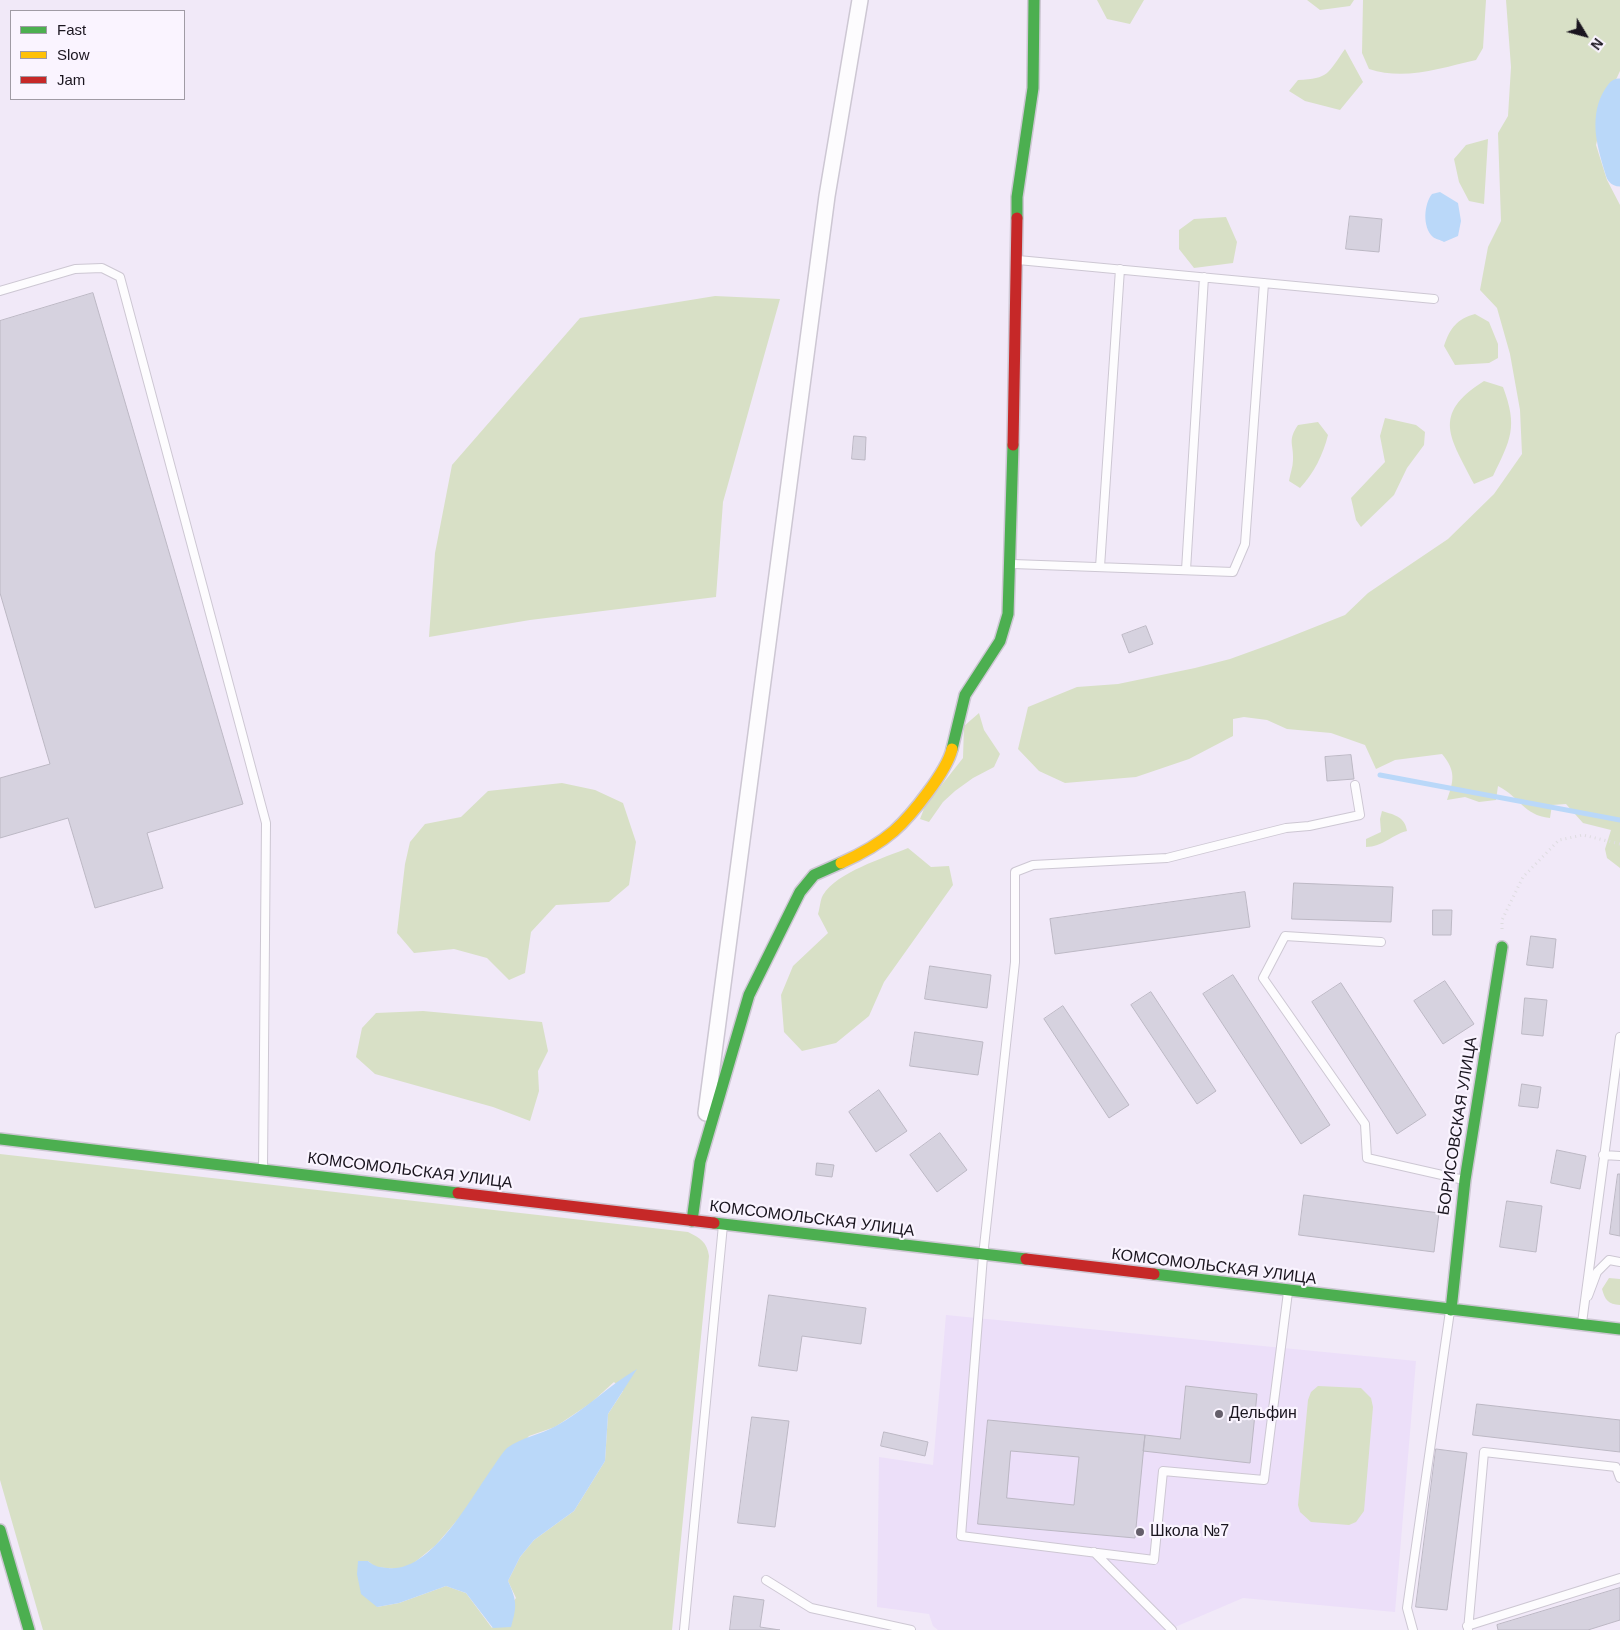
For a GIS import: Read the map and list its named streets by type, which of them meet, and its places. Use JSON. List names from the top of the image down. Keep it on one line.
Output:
{"streets":{"street":["БОРИСОВСКАЯ УЛИЦА","КОМСОМОЛЬСКАЯ УЛИЦА"]},"crossings":[["БОРИСОВСКАЯ УЛИЦА","КОМСОМОЛЬСКАЯ УЛИЦА"]],"places":["Дельфин","Школа №7"],"legend":["Fast","Slow","Jam"],"north":"bottom right"}
